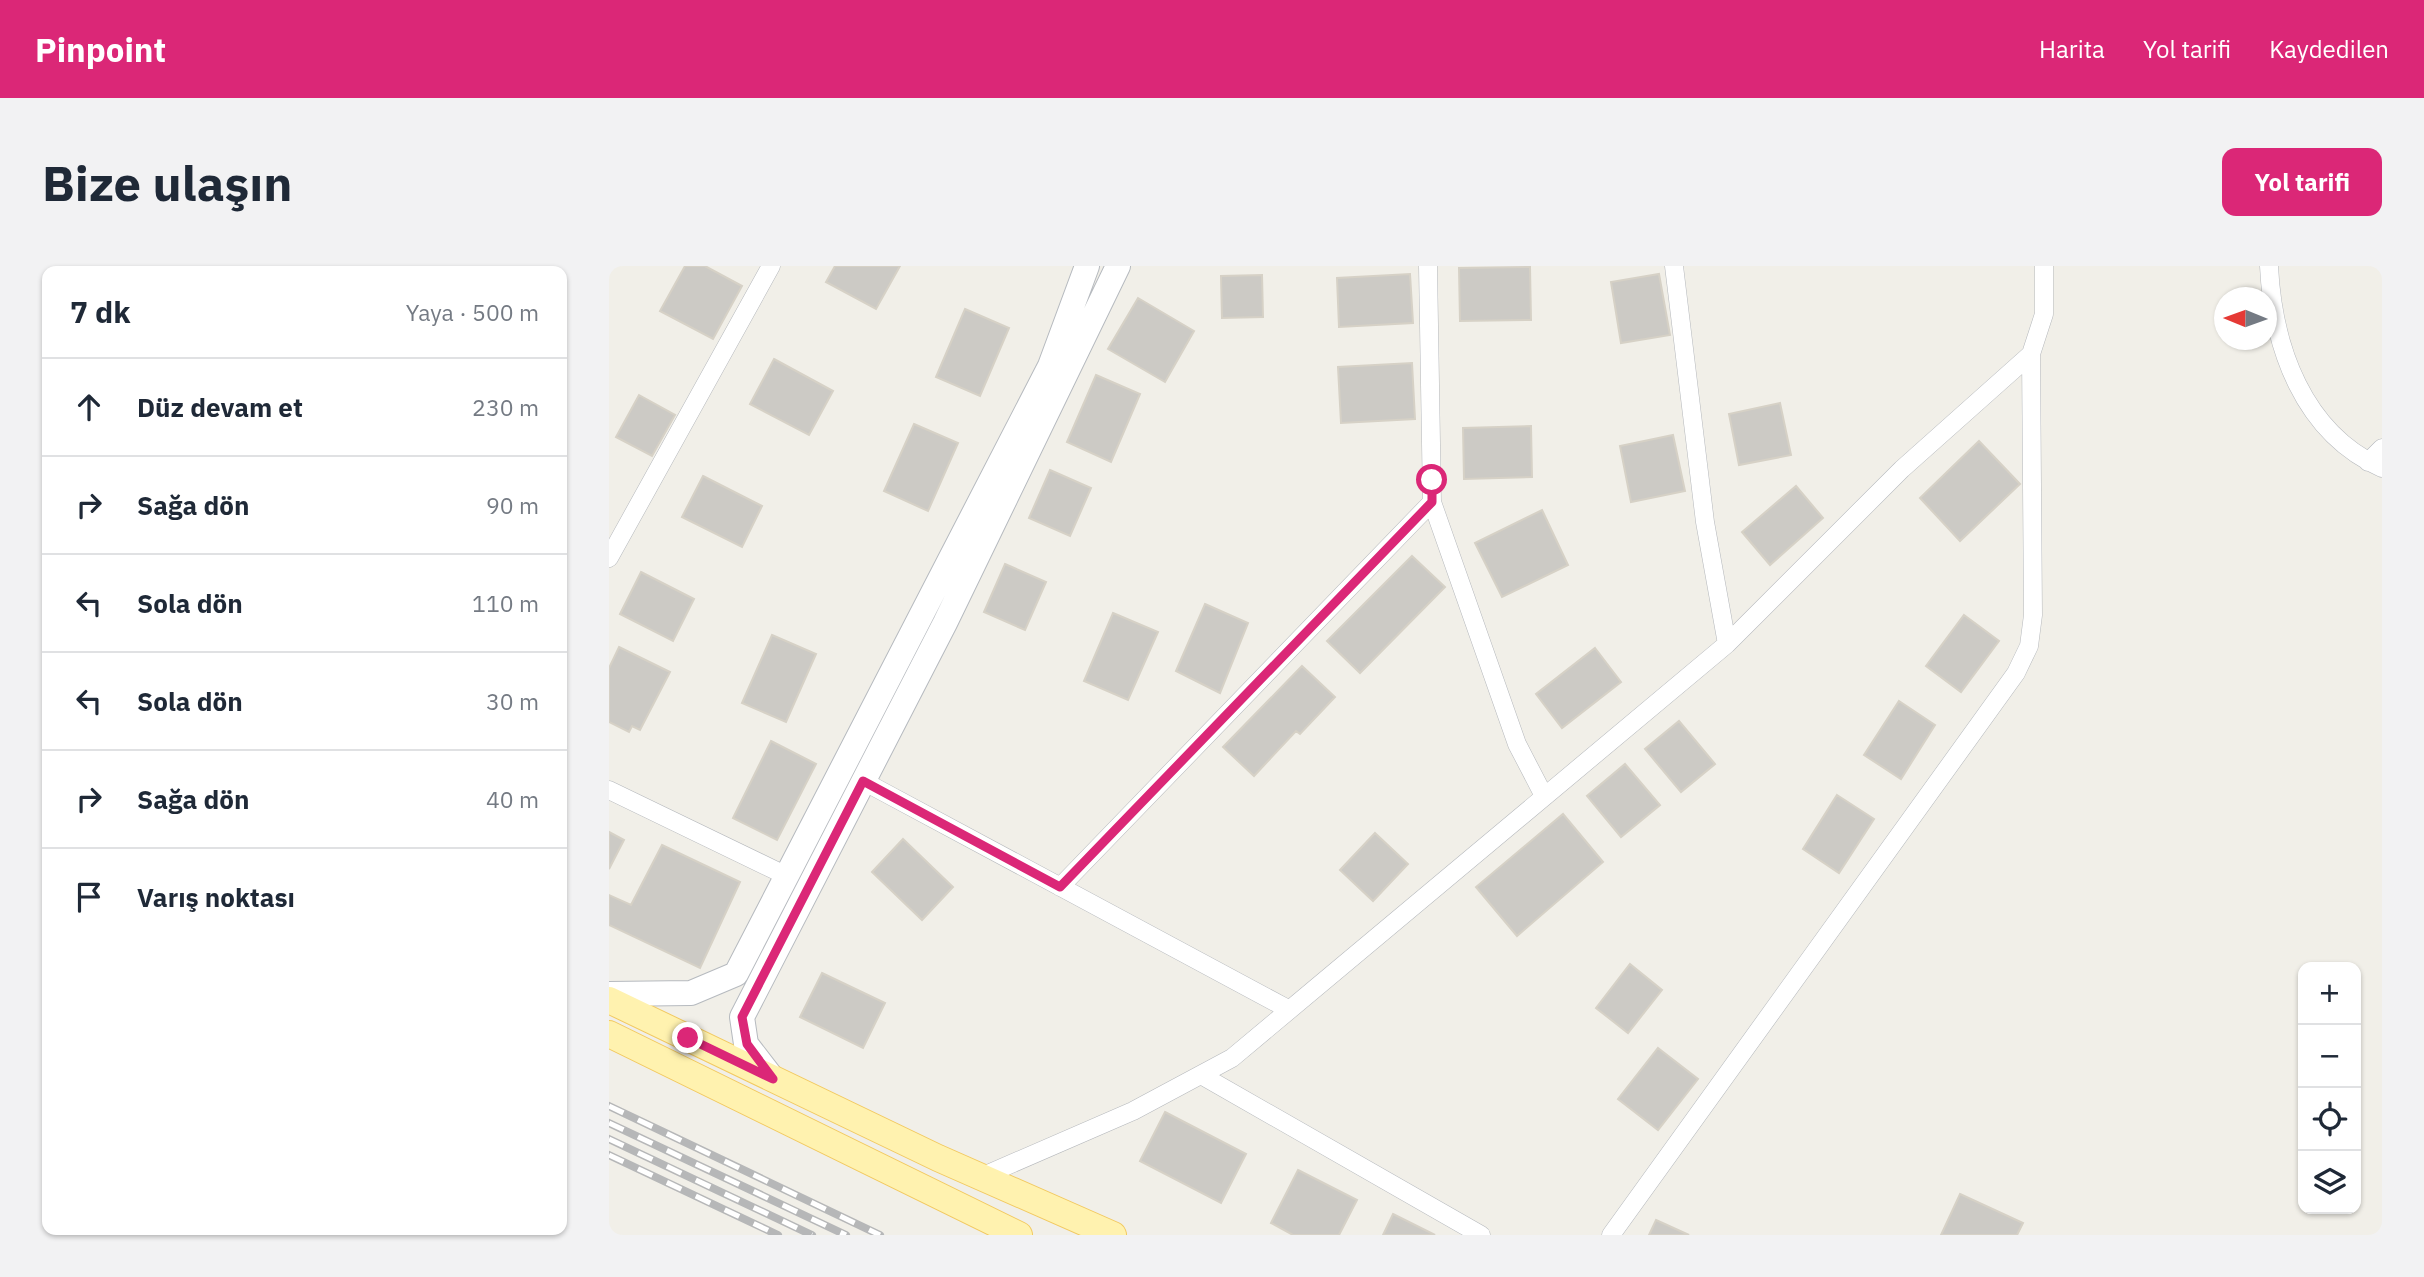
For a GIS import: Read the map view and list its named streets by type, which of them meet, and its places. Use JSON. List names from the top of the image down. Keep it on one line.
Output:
{"north":"left","page":{"header":"Pinpoint","nav":["Harita","Yol tarifi","Kaydedilen"],"buttons":"Yol tarifi","title":"Bize ulaşın","heading":["7 dk","Yaya · 500 m"],"list":[["Düz devam et","230 m"],["Sağa dön","90 m"],["Sola dön","110 m"],["Sola dön","30 m"],["Sağa dön","40 m"],"Varış noktası"],"map_buttons":["+","−"]}}
